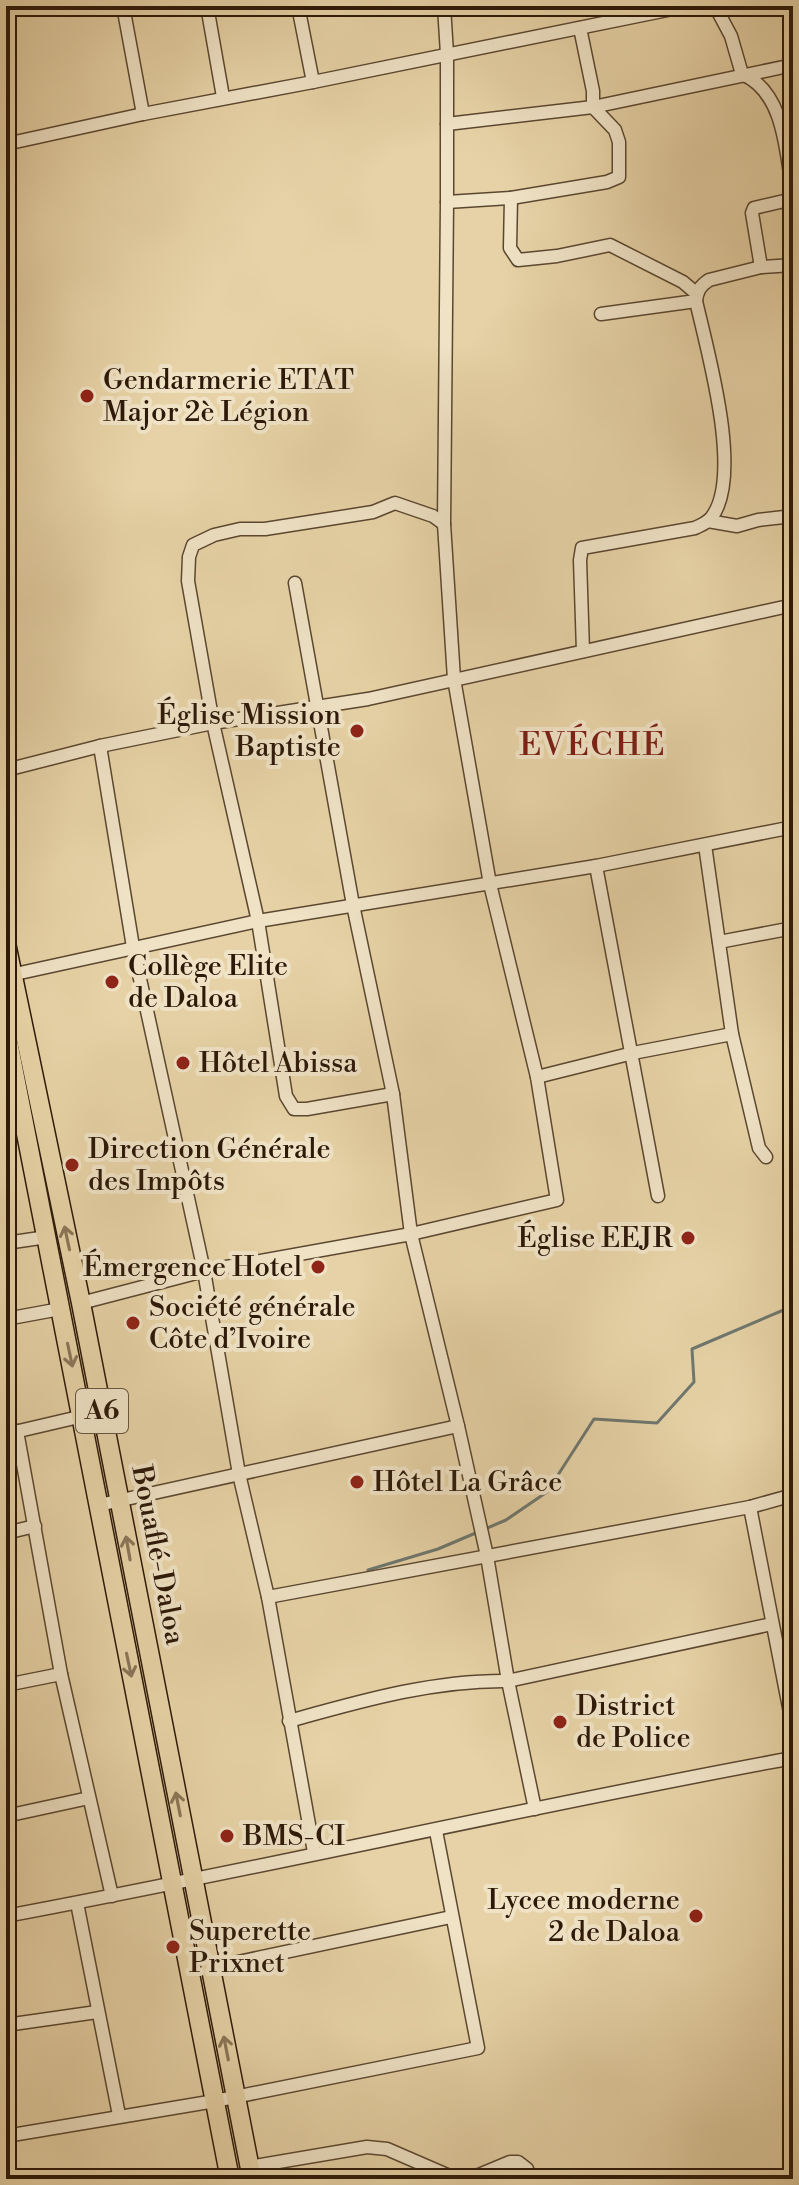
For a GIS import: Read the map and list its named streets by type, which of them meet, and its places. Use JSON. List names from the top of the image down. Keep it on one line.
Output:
{"streets":{"highway":["A6","Bouaflé-Daloa"]},"districts":["EVÉCHÉ"],"places":["Gendarmerie ETAT Major 2è Légion","Église Mission Baptiste","Collège Elite de Daloa","Hôtel Abissa","Direction Générale des Impôts","Église EEJR","Émergence Hotel","Société générale Côte d’Ivoire","Hôtel La Grâce","District de Police","BMS-CI","Lycee moderne 2 de Daloa","Superette Prixnet"]}
